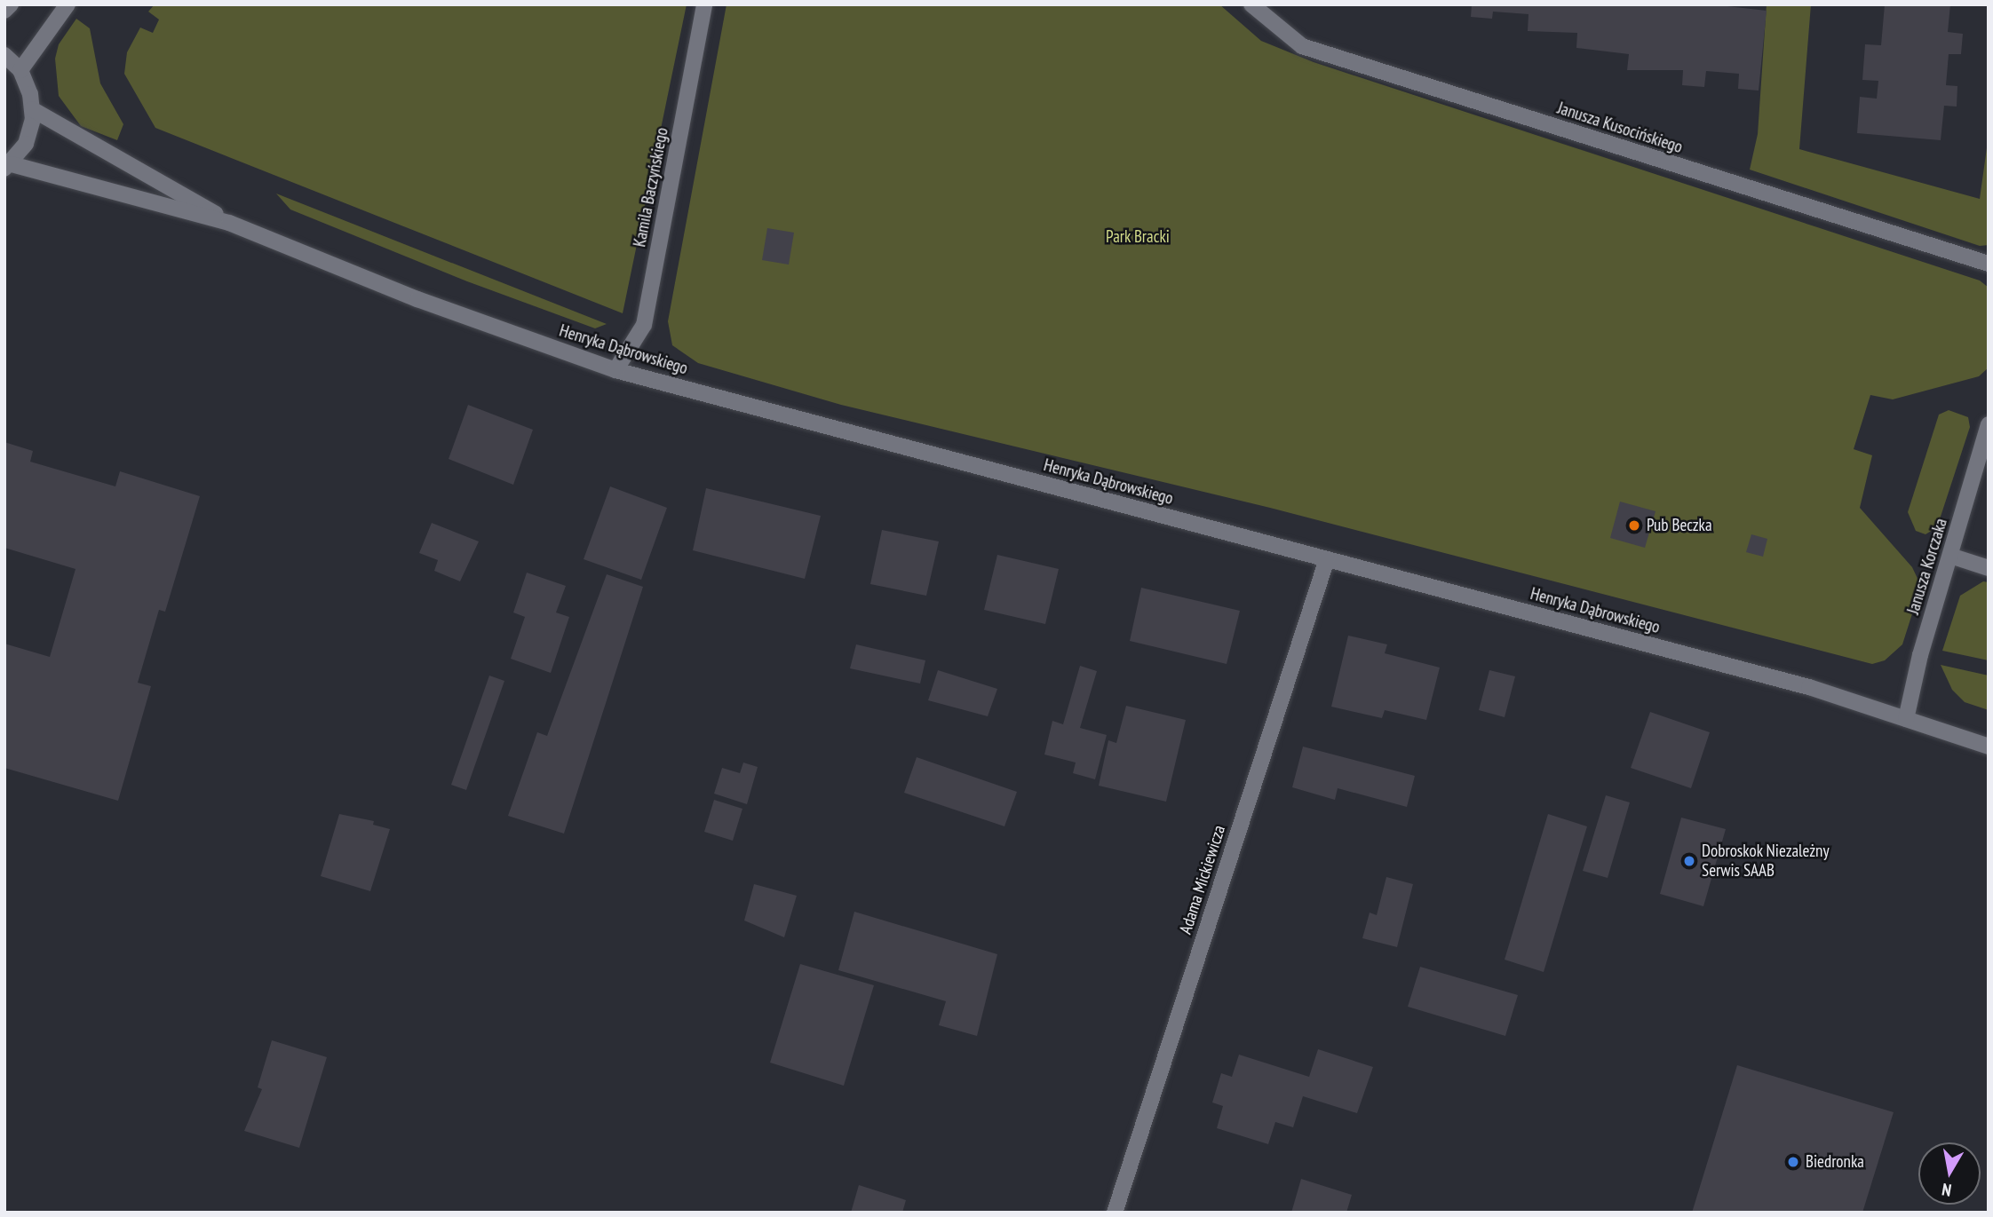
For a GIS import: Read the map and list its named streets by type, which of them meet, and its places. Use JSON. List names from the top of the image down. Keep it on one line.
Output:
{"streets":{"street":["Janusza Kusocińskiego","Kamila Baczyńskiego","Henryka Dąbrowskiego","Janusza Korczaka","Adama Mickiewicza"]},"crossings":[["Kamila Baczyńskiego","Henryka Dąbrowskiego"],["Henryka Dąbrowskiego","Janusza Korczaka"],["Henryka Dąbrowskiego","Adama Mickiewicza"]],"parks":["Park Bracki"],"places":["Pub Beczka","Dobroskok Niezależny Serwis SAAB","Biedronka"],"north":"bottom"}
